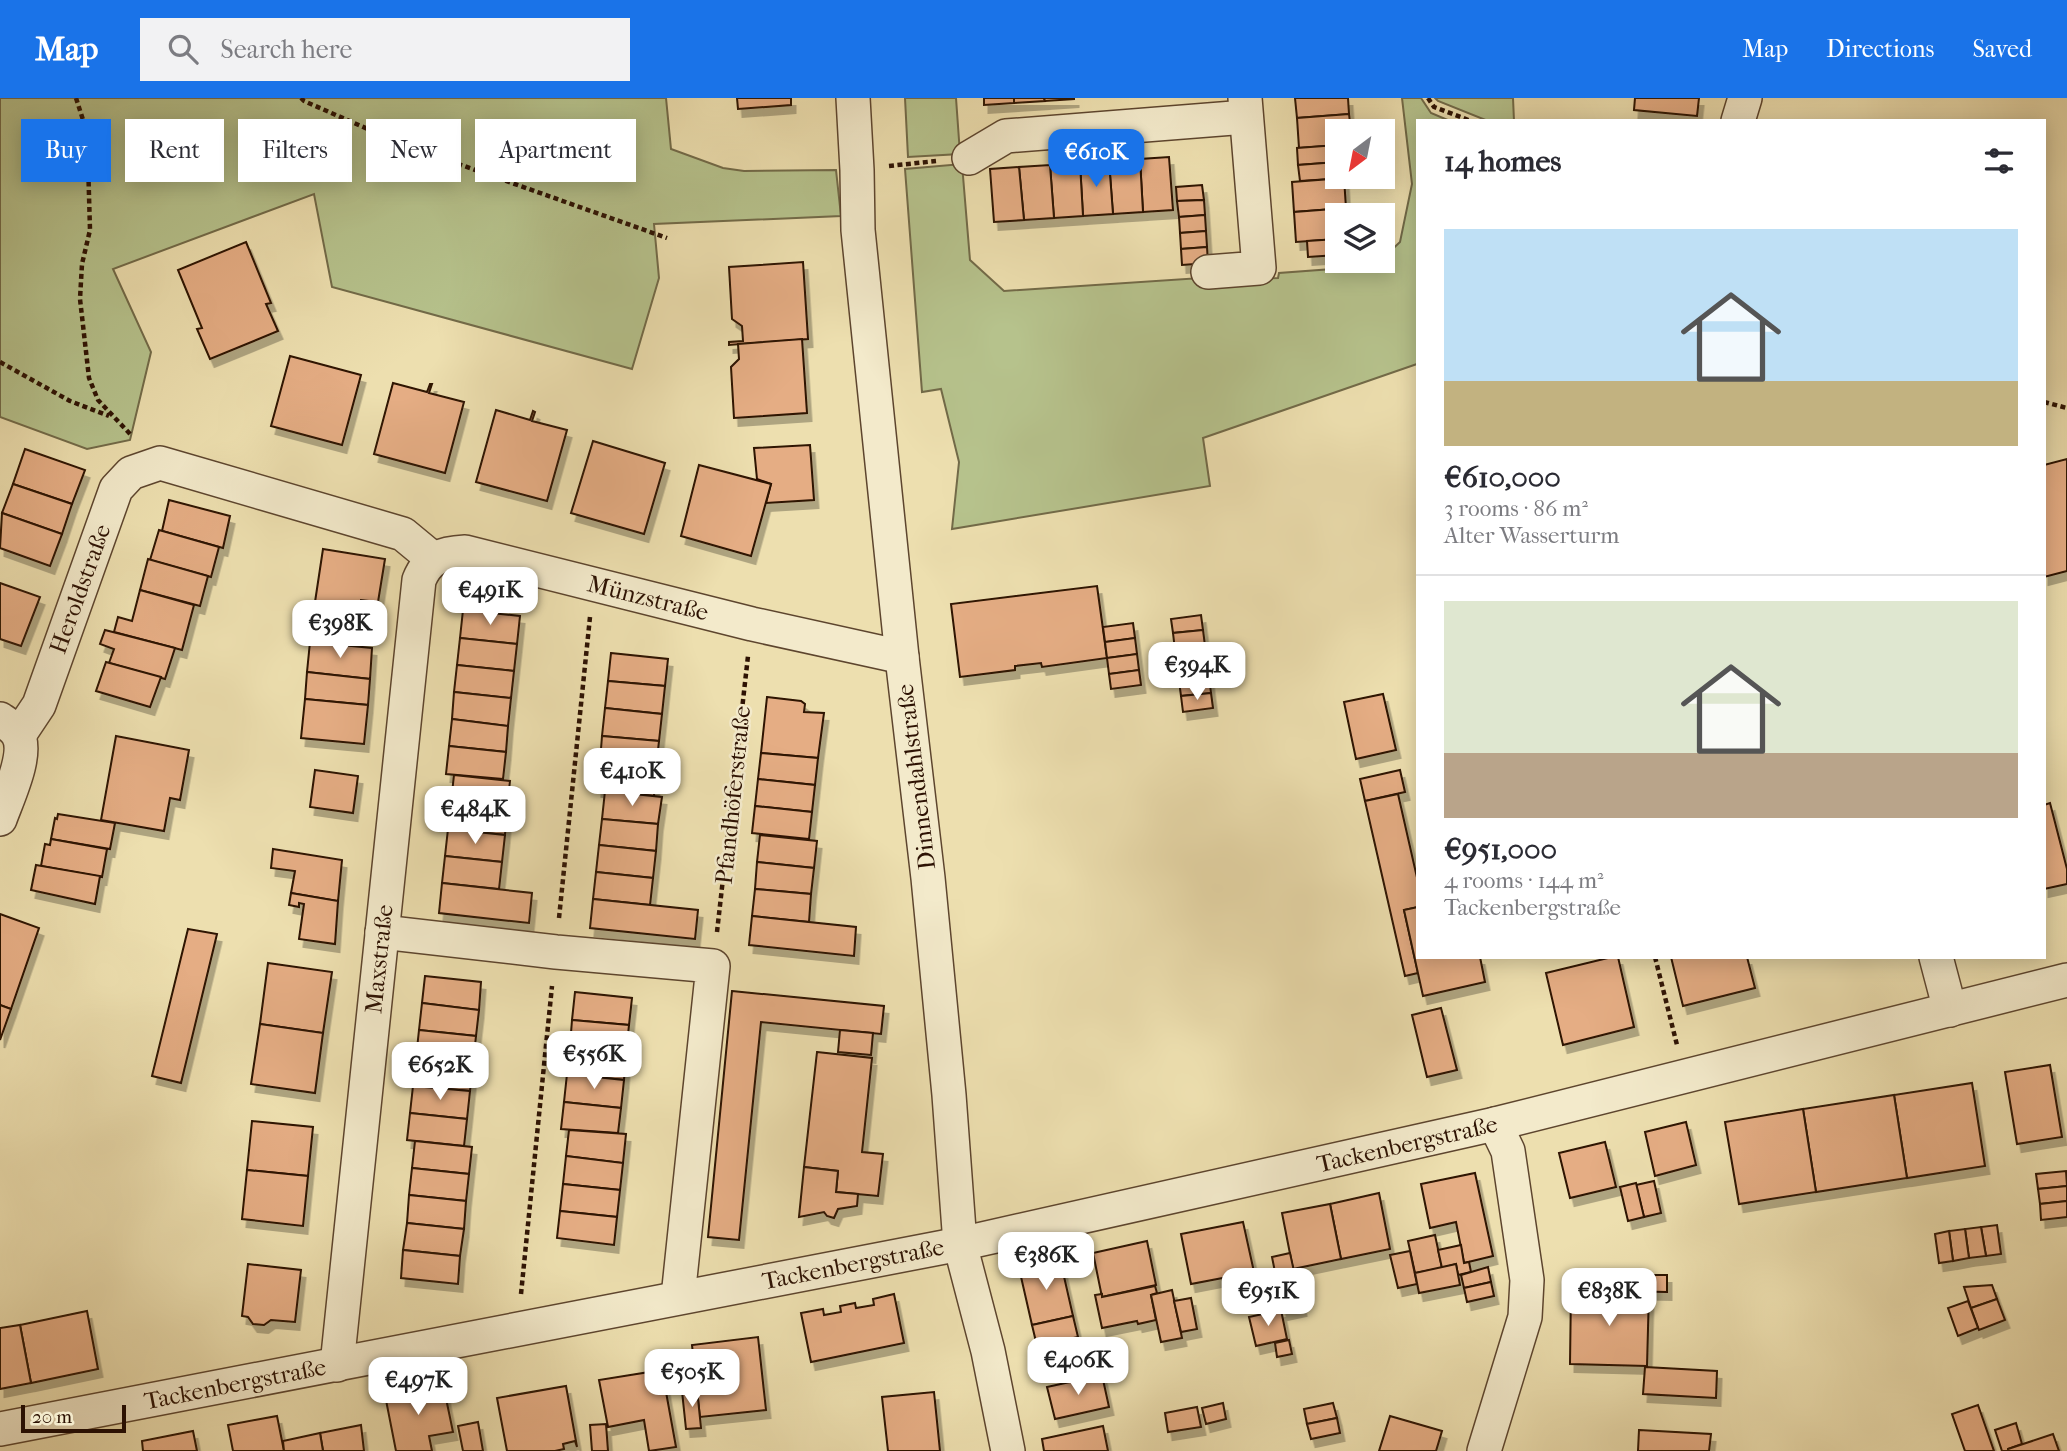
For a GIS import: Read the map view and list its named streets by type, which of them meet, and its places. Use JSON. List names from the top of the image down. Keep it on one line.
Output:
{"streets":{"street":["Heroldstraße","Münzstraße","Dinnendahlstraße","Maxstraße","Tackenbergstraße"],"path":["Pfandhöferstraße"]},"crossings":[["Münzstraße","Dinnendahlstraße"],["Münzstraße","Pfandhöferstraße"],["Münzstraße","Maxstraße"],["Dinnendahlstraße","Tackenbergstraße"],["Maxstraße","Tackenbergstraße"]],"scale_bar":"20 m","north":"bottom left","page":{"header":"Map","search":"Search here","nav":["Map","Directions","Saved"],"chip":["Buy","Rent","Filters","New","Apartment"],"heading":"14 homes","price":["€610K","€491K","€398K","€394K","€410K","€484K","€556K","€652K","€386K","€951K","€838K","€406K","€505K","€497K"],"list":[{"name":"€610,000","note":"3 rooms · 86 m² · Alter Wasserturm"},{"name":"€951,000","note":"4 rooms · 144 m² · Tackenbergstraße"}],"scale":"20 m"}}
